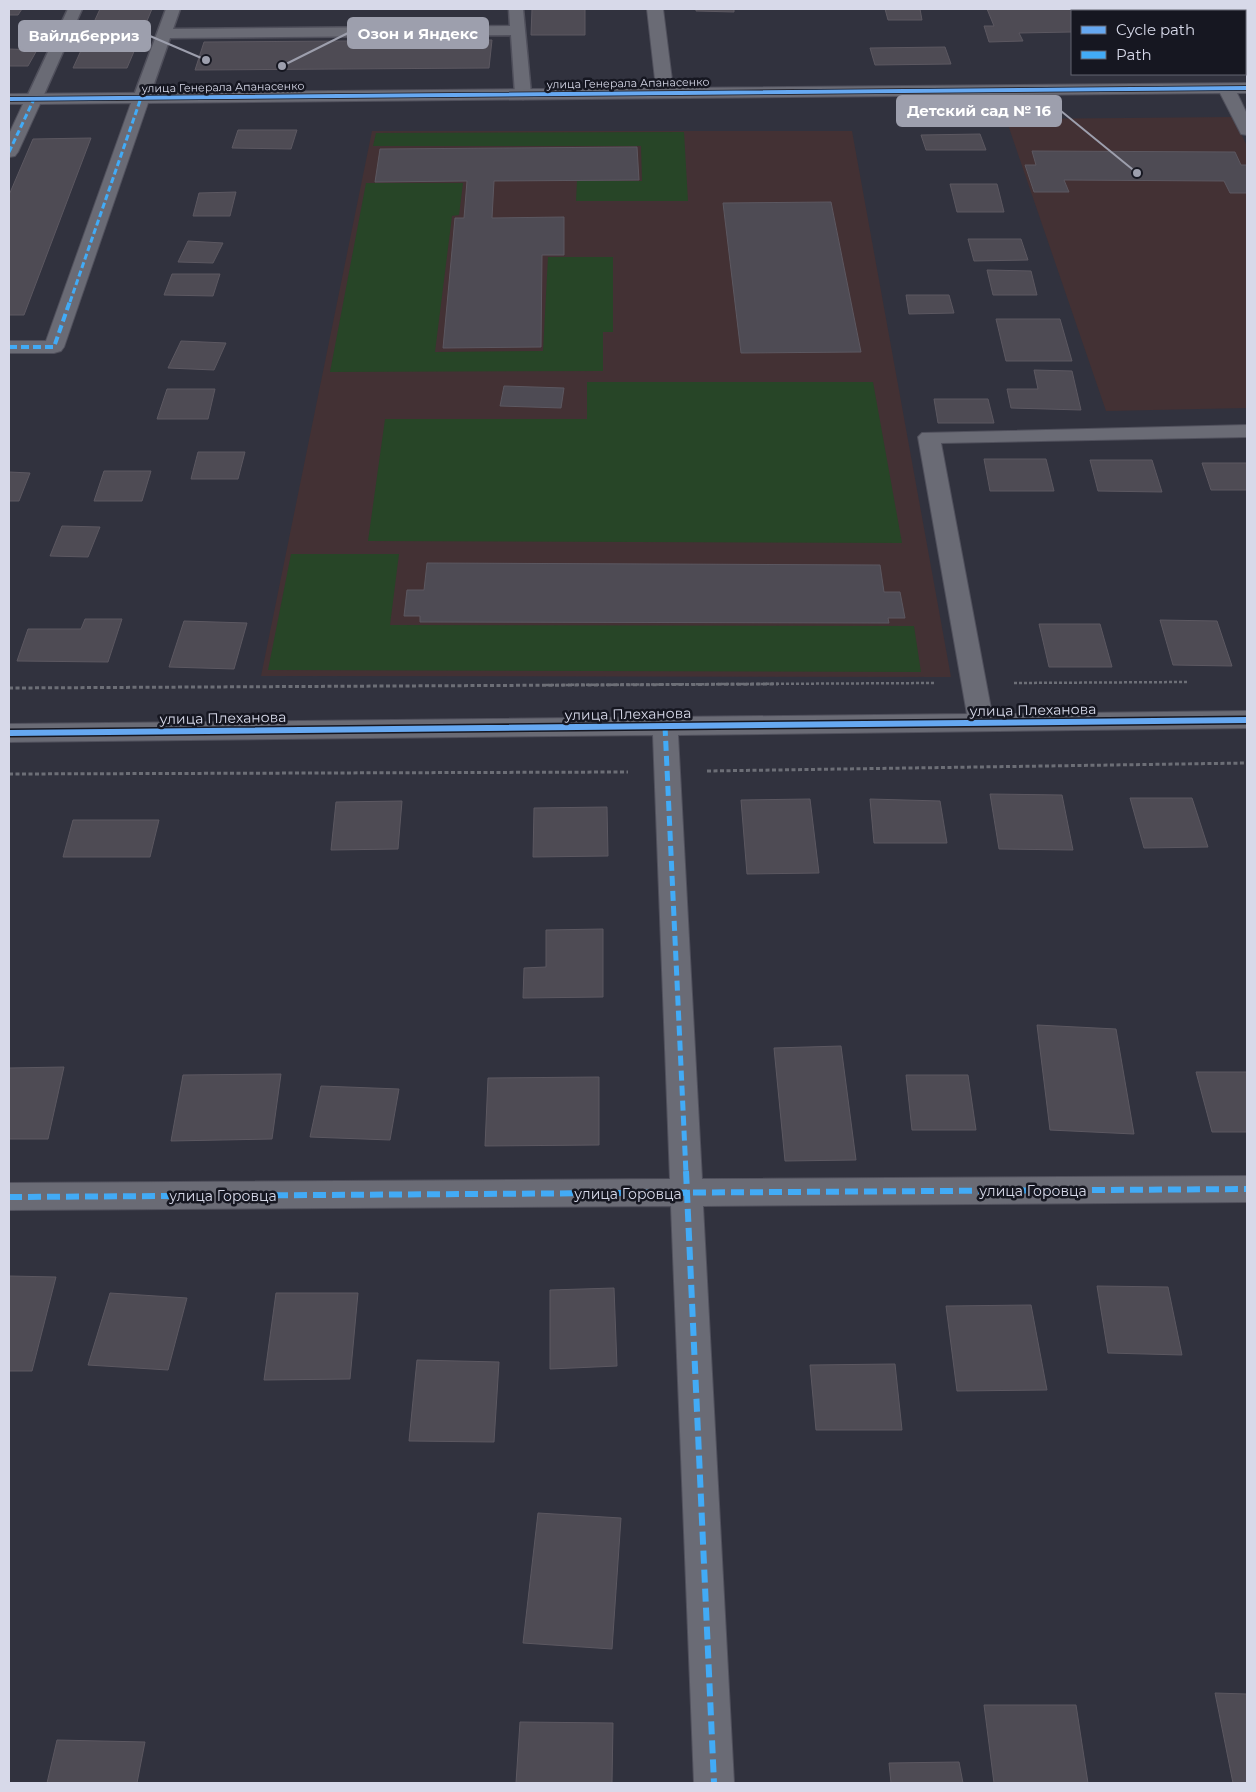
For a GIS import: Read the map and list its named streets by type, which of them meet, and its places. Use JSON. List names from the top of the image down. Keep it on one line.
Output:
{"streets":{"street":["улица Генерала Апанасенко","улица Плеханова","улица Горовца"]},"places":["Вайлдберриз","Озон и Яндекс","Детский сад № 16"],"legend":["Cycle path","Path"]}
